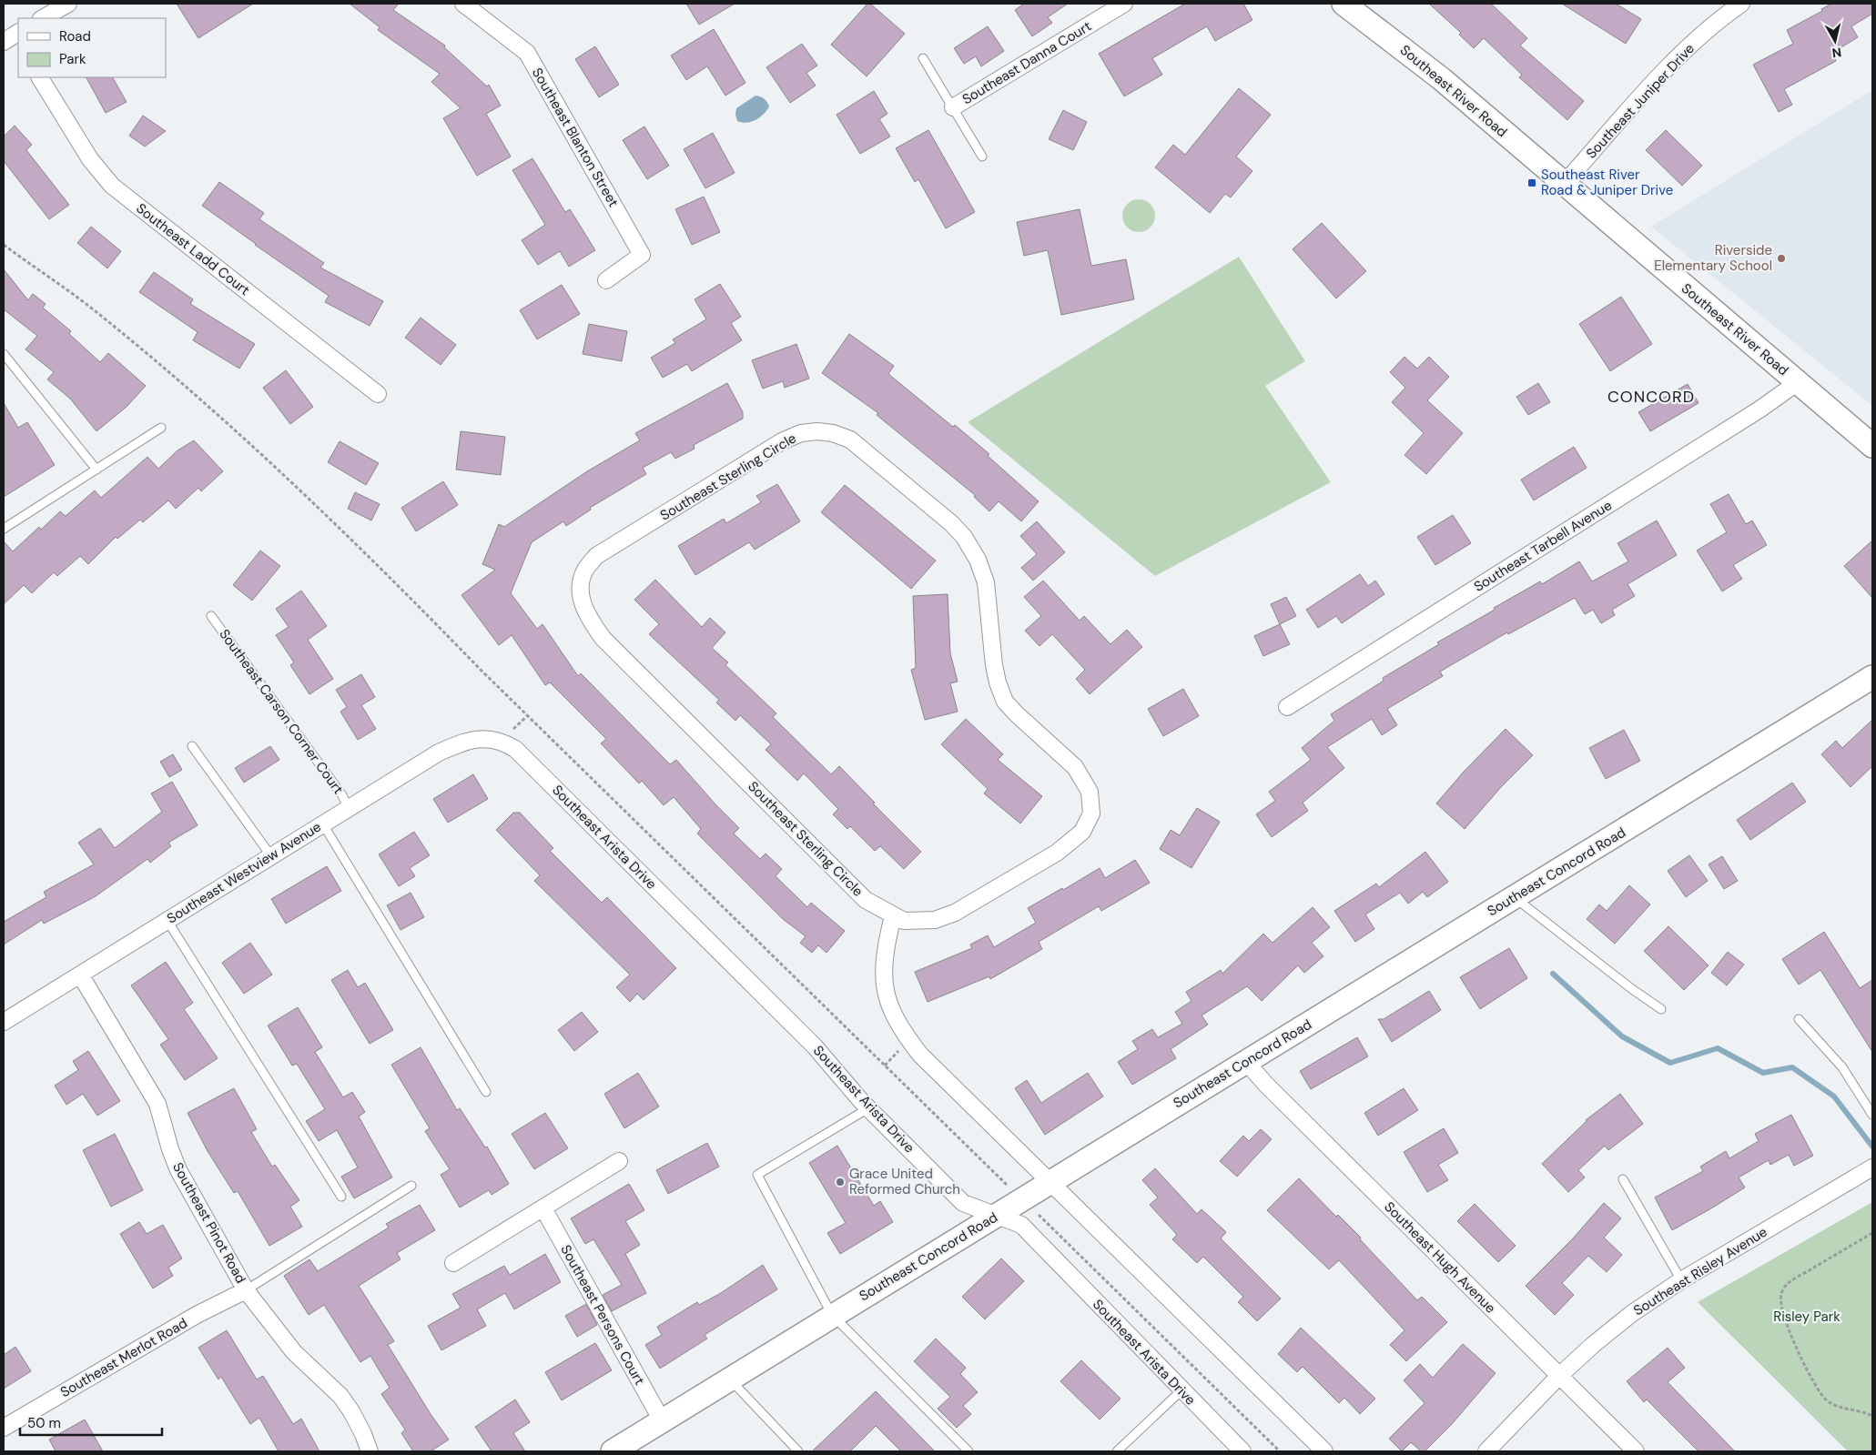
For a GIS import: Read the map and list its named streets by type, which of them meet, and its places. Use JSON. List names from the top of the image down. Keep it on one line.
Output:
{"streets":{"street":["Southeast Danna Court","Southeast River Road","Southeast Juniper Drive","Southeast Blanton Street","Southeast Ladd Court","Southeast Sterling Circle","Southeast Tarbell Avenue","Southeast Arista Drive","Southeast Concord Road","Southeast Westview Avenue","Southeast Pinot Road","Southeast Hugh Avenue","Southeast Risley Avenue","Southeast Persons Court","Southeast Merlot Road"],"lane":["Southeast Carson Corner Court"]},"crossings":[["Southeast River Road","Southeast Juniper Drive"],["Southeast River Road","Southeast Tarbell Avenue"],["Southeast Carson Corner Court","Southeast Westview Avenue"],["Southeast Arista Drive","Southeast Concord Road"],["Southeast Arista Drive","Southeast Westview Avenue"],["Southeast Concord Road","Southeast Hugh Avenue"],["Southeast Concord Road","Southeast Persons Court"],["Southeast Westview Avenue","Southeast Pinot Road"],["Southeast Pinot Road","Southeast Merlot Road"],["Southeast Hugh Avenue","Southeast Risley Avenue"]],"districts":["CONCORD"],"parks":["Risley Park"],"places":{"transit":["Southeast River Road & Juniper Drive"],"other":["Riverside Elementary School","Grace United Reformed Church"]},"legend":["Road","Park"],"scale_bar":"50 m","north":"bottom"}
